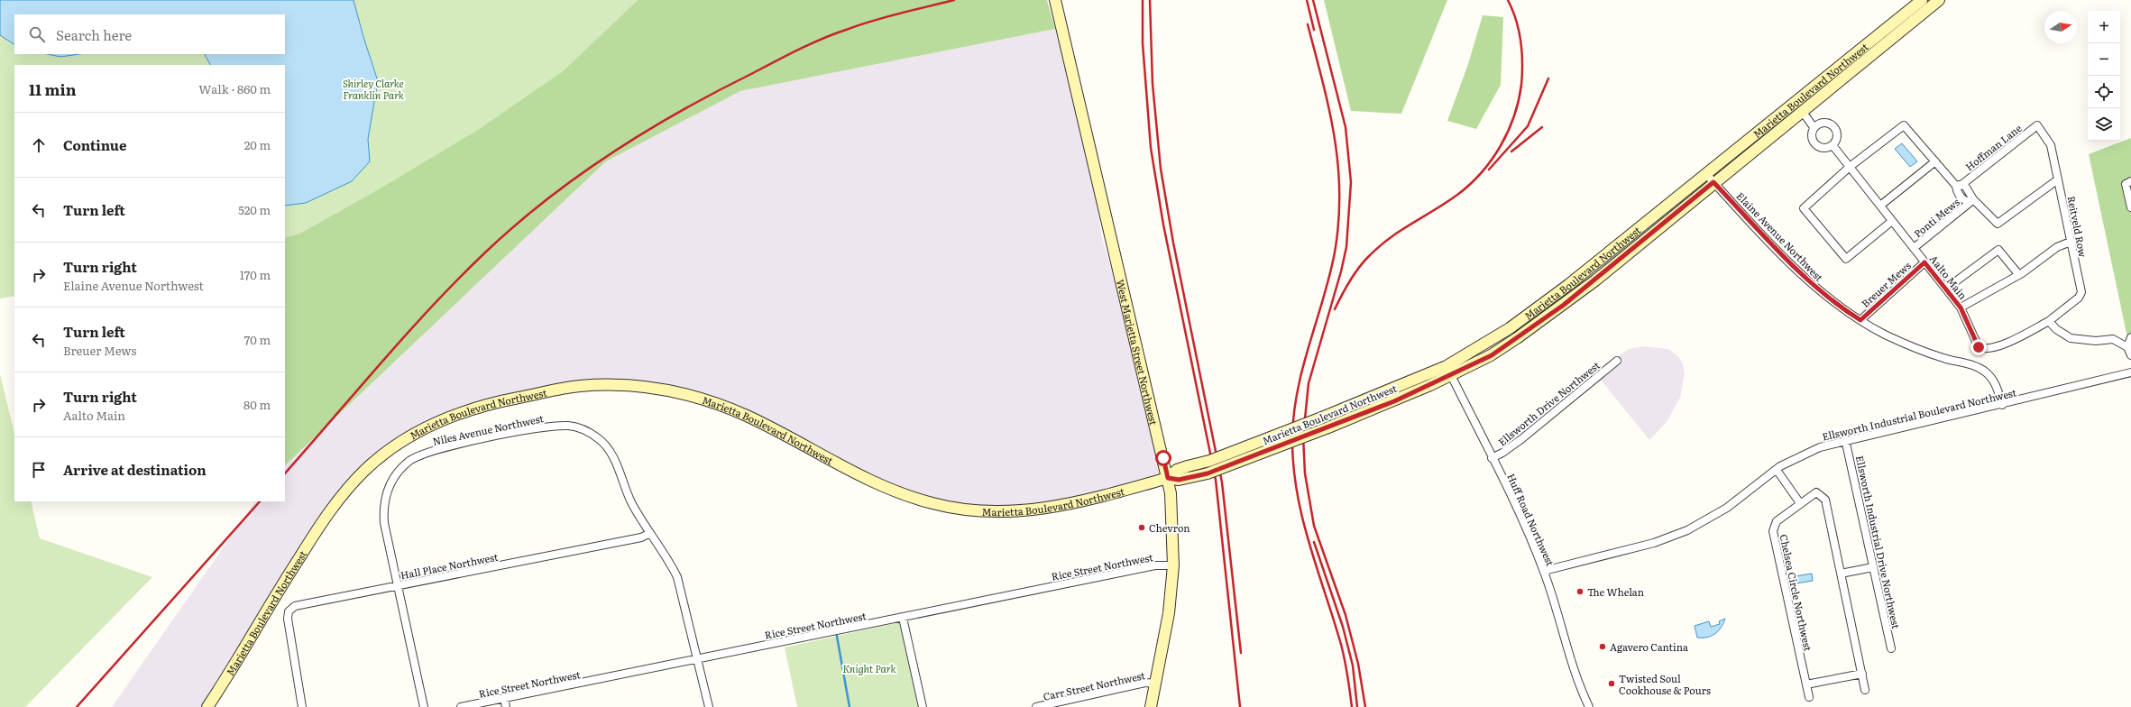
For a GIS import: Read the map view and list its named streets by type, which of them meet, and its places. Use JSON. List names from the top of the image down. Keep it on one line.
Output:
{"streets":{"main road":["Marietta Boulevard Northwest","West Marietta Street Northwest"],"street":["Hoffman Lane","Ponti Mews","Reitveld Row","Elaine Avenue Northwest","Aalto Main","Breuer Mews","Ellsworth Drive Northwest","Ellsworth Industrial Boulevard Northwest","Niles Avenue Northwest","Huff Road Northwest","Ellsworth Industrial Drive Northwest","Hall Place Northwest","Rice Street Northwest","Chelsea Circle Northwest","Carr Street Northwest"]},"crossings":[["Marietta Boulevard Northwest","Elaine Avenue Northwest"],["Marietta Boulevard Northwest","West Marietta Street Northwest"],["Marietta Boulevard Northwest","Huff Road Northwest"],["Hoffman Lane","Reitveld Row"],["Ponti Mews","Aalto Main"],["Reitveld Row","Aalto Main"],["Elaine Avenue Northwest","Breuer Mews"],["Elaine Avenue Northwest","Ellsworth Industrial Boulevard Northwest"],["Aalto Main","Breuer Mews"],["West Marietta Street Northwest","Rice Street Northwest"],["West Marietta Street Northwest","Carr Street Northwest"],["Ellsworth Drive Northwest","Huff Road Northwest"],["Ellsworth Industrial Boulevard Northwest","Huff Road Northwest"],["Ellsworth Industrial Boulevard Northwest","Ellsworth Industrial Drive Northwest"],["Niles Avenue Northwest","Hall Place Northwest"],["Niles Avenue Northwest","Rice Street Northwest"]],"parks":["Shirley Clarke Franklin Park","Knight Park"],"places":["Chevron","The Whelan","Agavero Cantina","Twisted Soul Cookhouse & Pours"],"north":"right","page":{"map_buttons":["+","−"],"search":"Search here","heading":["11 min","Walk · 860 m"],"list":[["Continue","20 m"],["Turn left","520 m"],["Turn right","Elaine Avenue Northwest","170 m"],["Turn left","Breuer Mews","70 m"],["Turn right","Aalto Main","80 m"],"Arrive at destination"]}}
